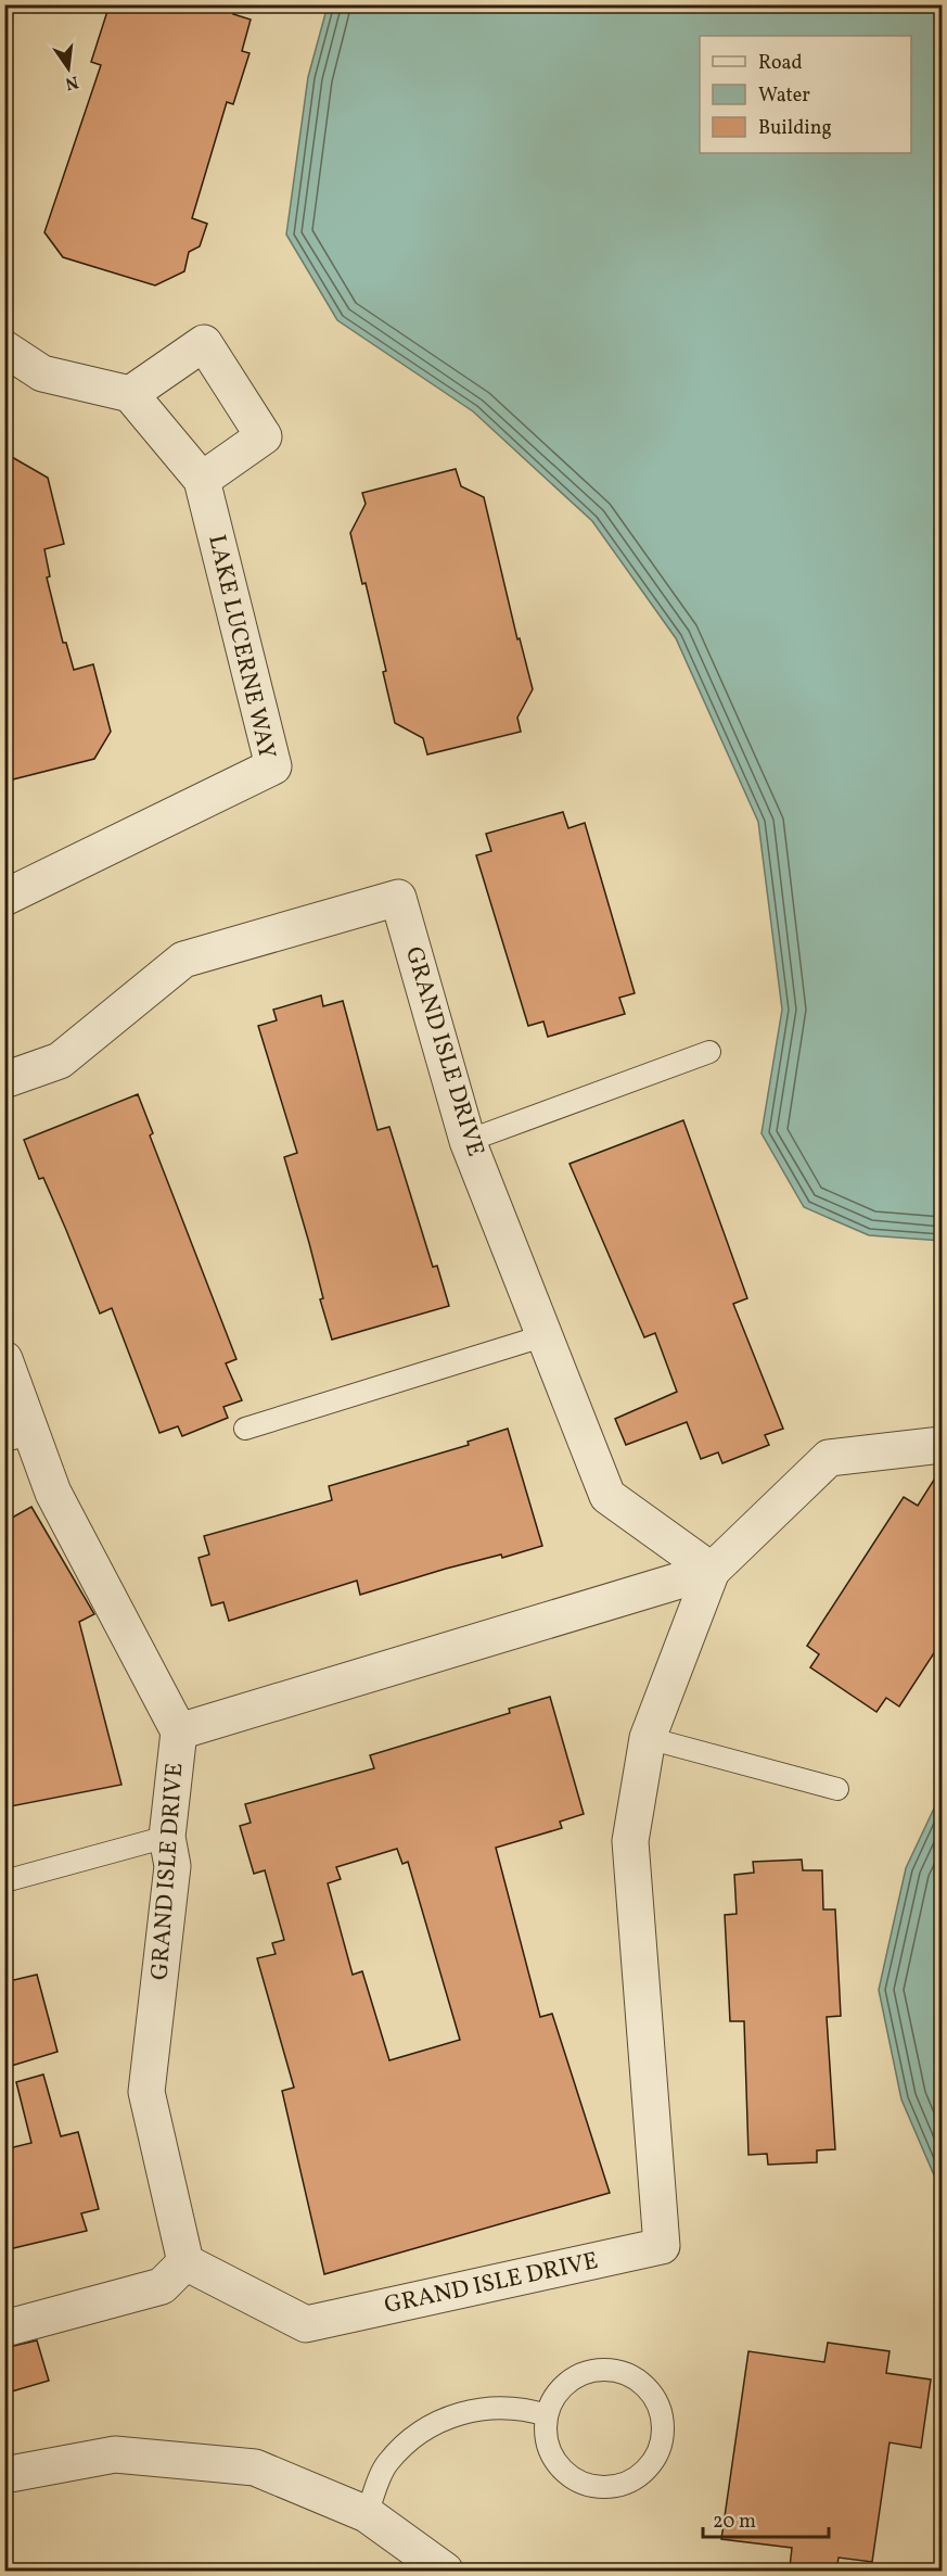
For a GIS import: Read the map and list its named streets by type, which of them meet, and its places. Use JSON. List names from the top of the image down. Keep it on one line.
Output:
{"streets":{"street":["LAKE LUCERNE WAY","GRAND ISLE DRIVE"]},"legend":["Road","Water","Building"],"scale_bar":"20 m","north":"bottom"}
